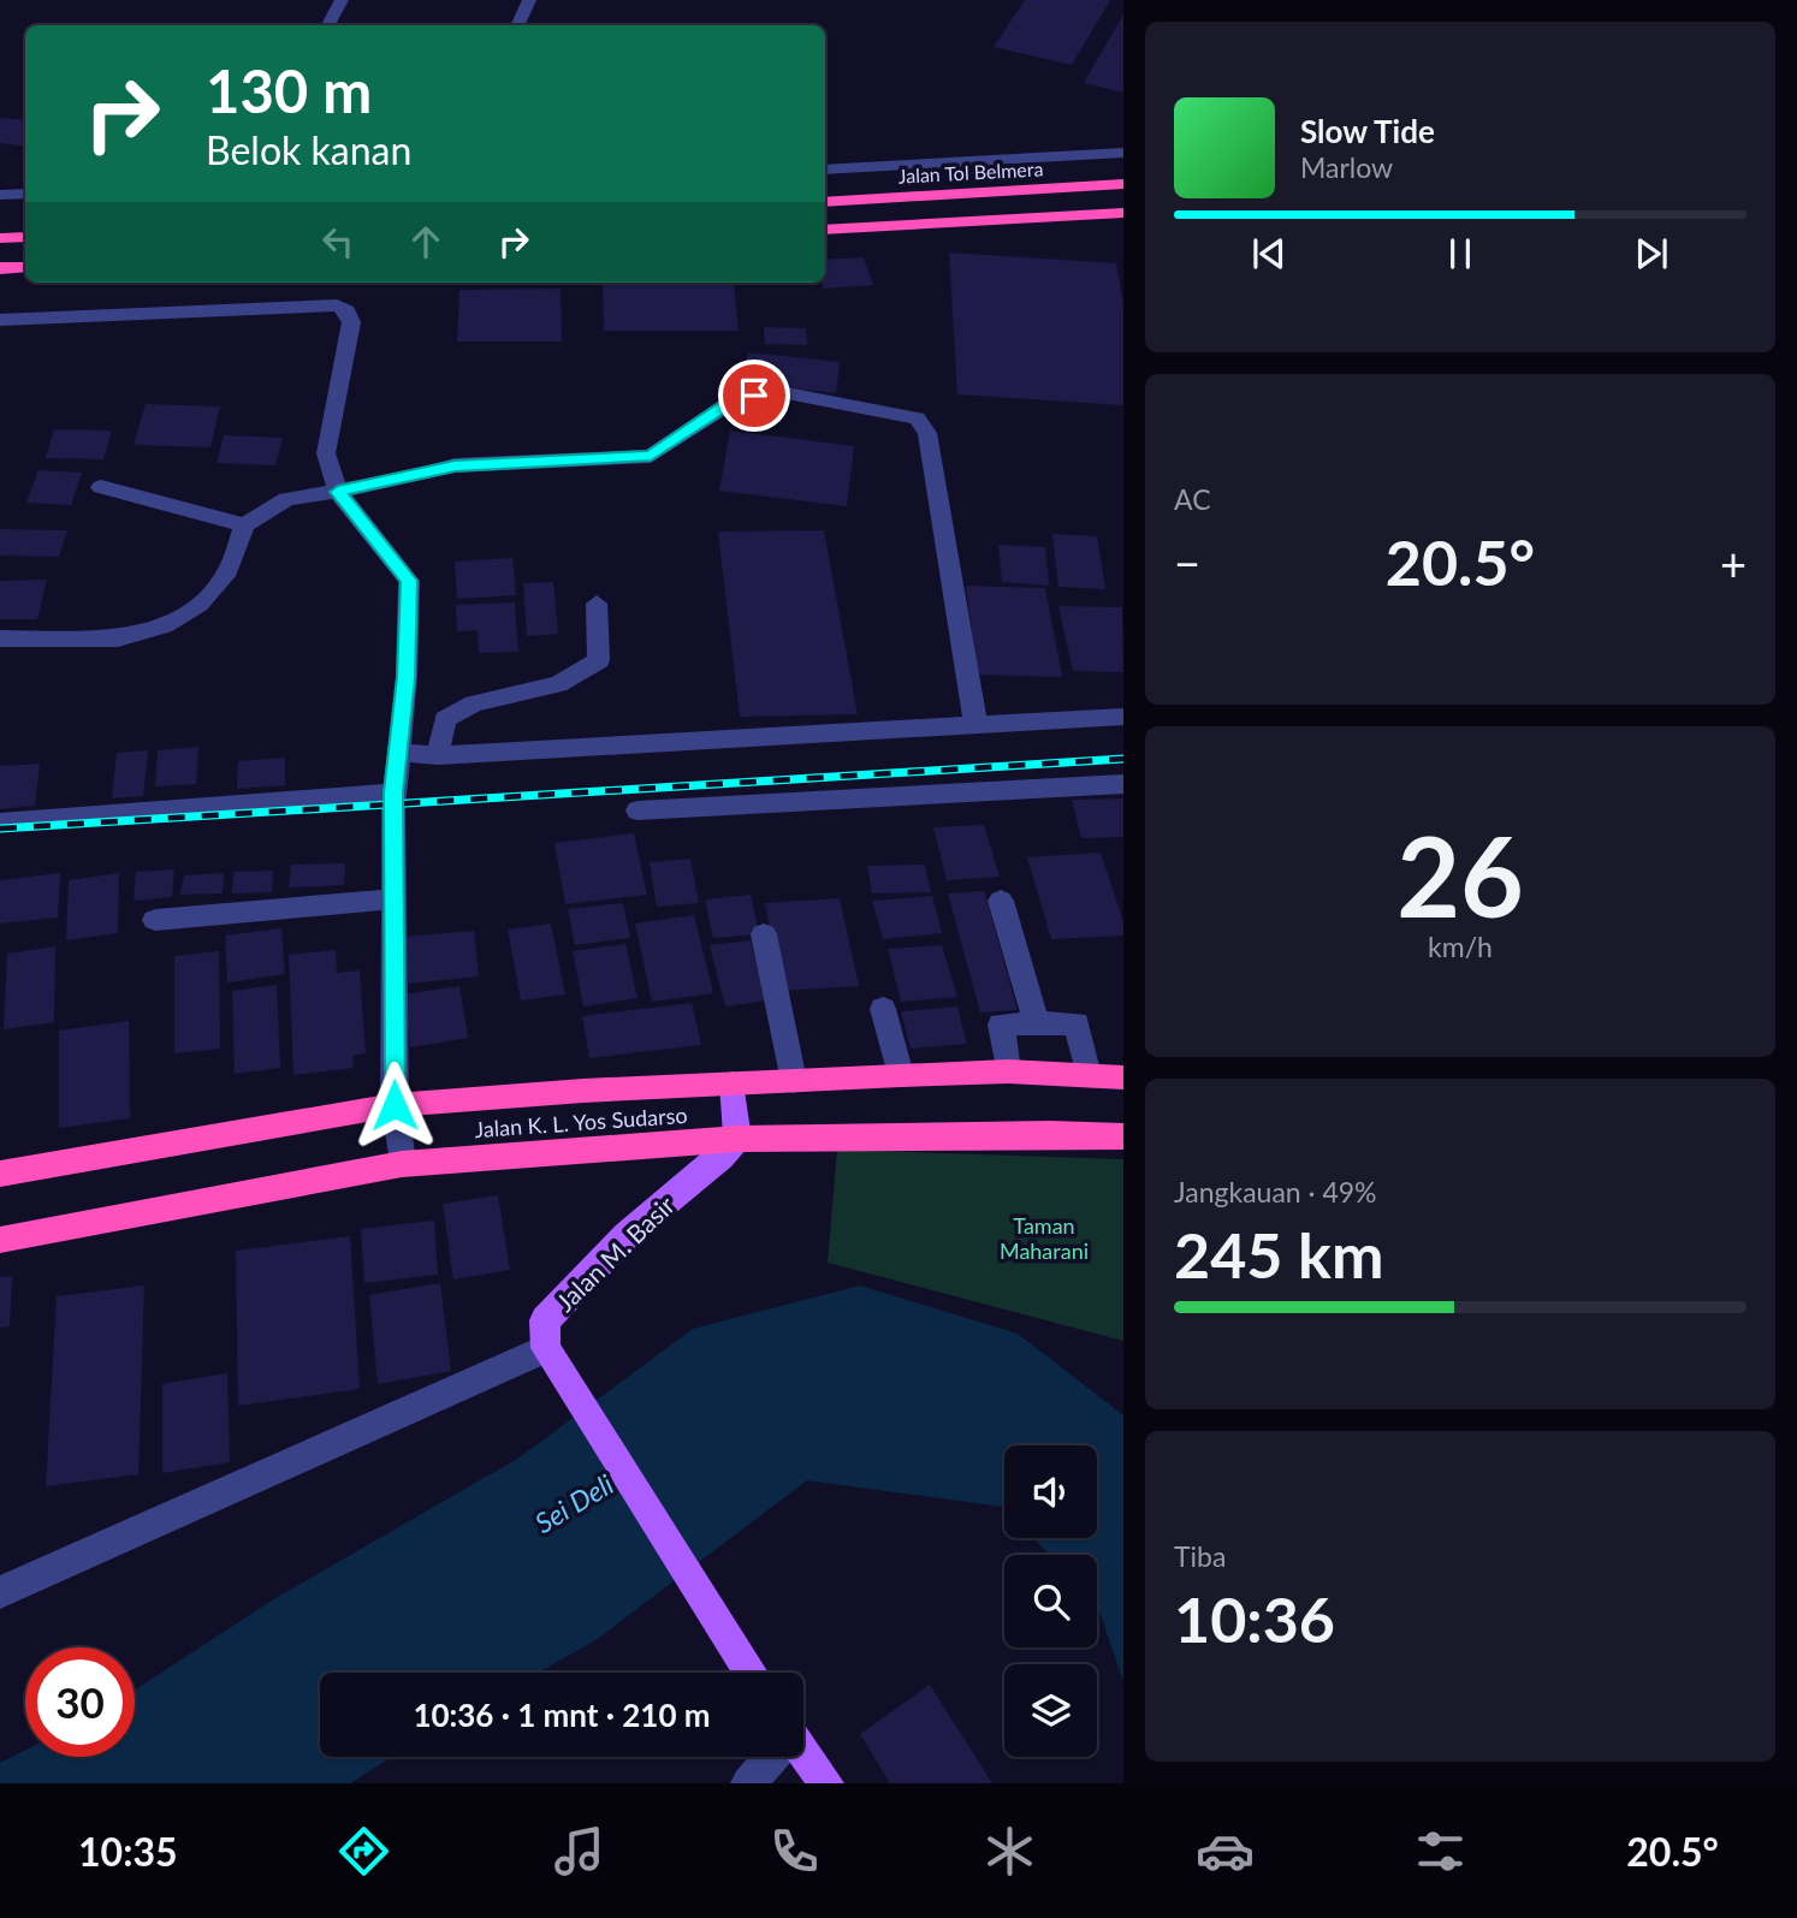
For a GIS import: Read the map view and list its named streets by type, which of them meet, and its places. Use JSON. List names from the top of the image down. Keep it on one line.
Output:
{"streets":{"highway":["Jalan Tol Belmera","Jalan K. L. Yos Sudarso"],"main road":["Jalan M. Basir"]},"crossings":[["Jalan K. L. Yos Sudarso","Jalan M. Basir"]],"water":["Sei Deli"],"parks":["Taman Maharani"],"page":{"turn":["130 m","Belok kanan"],"song":["Slow Tide","Marlow"],"tile":["AC",["26","km/h"],["Jangkauan · 49%","245 km"],["Tiba","10:36"]],"heat":["−","20.5°","+"],"limit":"30","trip":"10:36 · 1 mnt · 210 m","tabs":["10:35","20.5°"]}}
